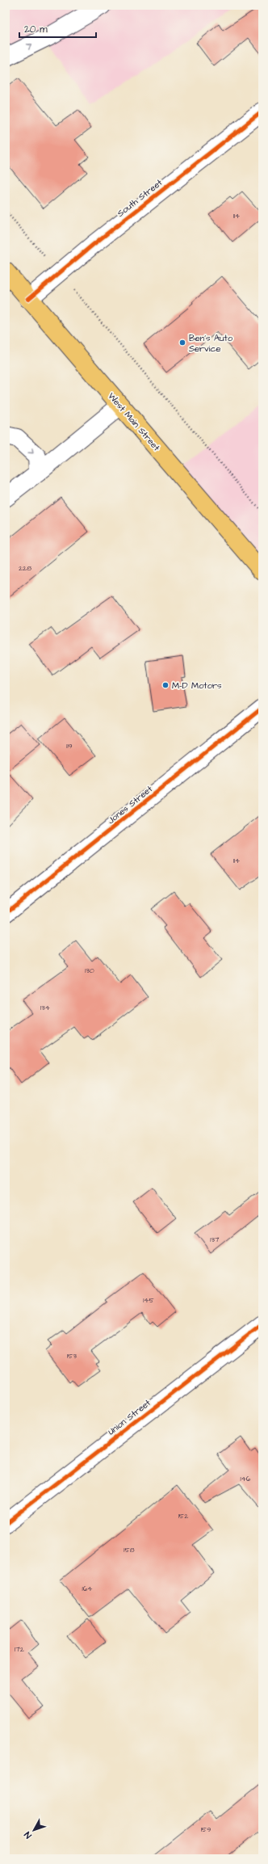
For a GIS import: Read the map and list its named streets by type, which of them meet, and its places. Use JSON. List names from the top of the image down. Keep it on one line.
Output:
{"streets":{"main road":["West Main Street"],"street":["South Street","Jones Street","Union Street"]},"crossings":[["South Street","West Main Street"]],"places":["Ben's Auto Service","M-D Motors"],"house_numbers":["114","228","119","114","130","134","137","145","153","146","152","158","164","172","159"],"scale_bar":"20 m","north":"bottom left"}
